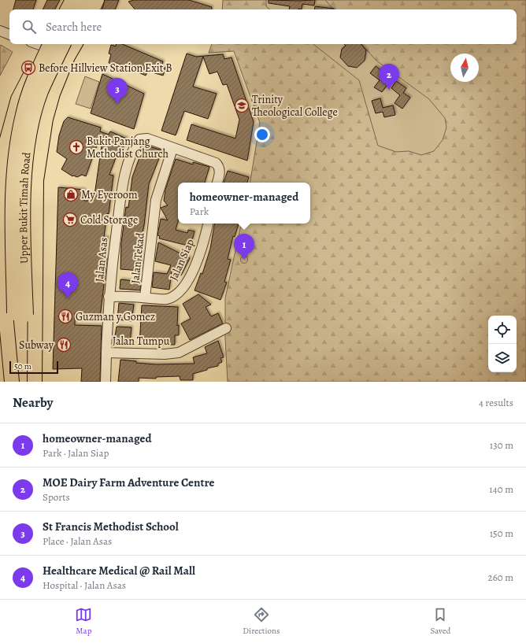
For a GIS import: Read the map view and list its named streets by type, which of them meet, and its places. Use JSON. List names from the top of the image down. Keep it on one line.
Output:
{"streets":{"highway":["Upper Bukit Timah Road"],"street":["Jalan Tekad","Jalan Asas","Jalan Siap","Jalan Tumpu"]},"crossings":[["Jalan Tekad","Jalan Asas"],["Jalan Tekad","Jalan Siap"],["Jalan Asas","Jalan Siap"],["Jalan Asas","Jalan Tumpu"]],"places":{"bus stop":["Before Hillview Station Exit B"],"school or university":["Trinity Theological College"],"church":["Bukit Panjang Methodist Church"],"shop":["My Eyeroom"],"supermarket":["Cold Storage"],"restaurant":["Guzman y Gomez","Subway"]},"scale_bar":"50 m","north":"top","page":{"search":"Search here","pins":["2","3","1","4"],"popup":["homeowner-managed","Park"],"scale":"50 m","heading":["Nearby","4 results"],"list":[{"mark":"1","name":"homeowner-managed","note":"Park · Jalan Siap","value":"130 m"},{"mark":"2","name":"MOE Dairy Farm Adventure Centre","note":"Sports","value":"140 m"},{"mark":"3","name":"St Francis Methodist School","note":"Place · Jalan Asas","value":"150 m"},{"mark":"4","name":"Healthcare Medical @ Rail Mall","note":"Hospital · Jalan Asas","value":"260 m"}],"nav":["Map","Directions","Saved"]}}
